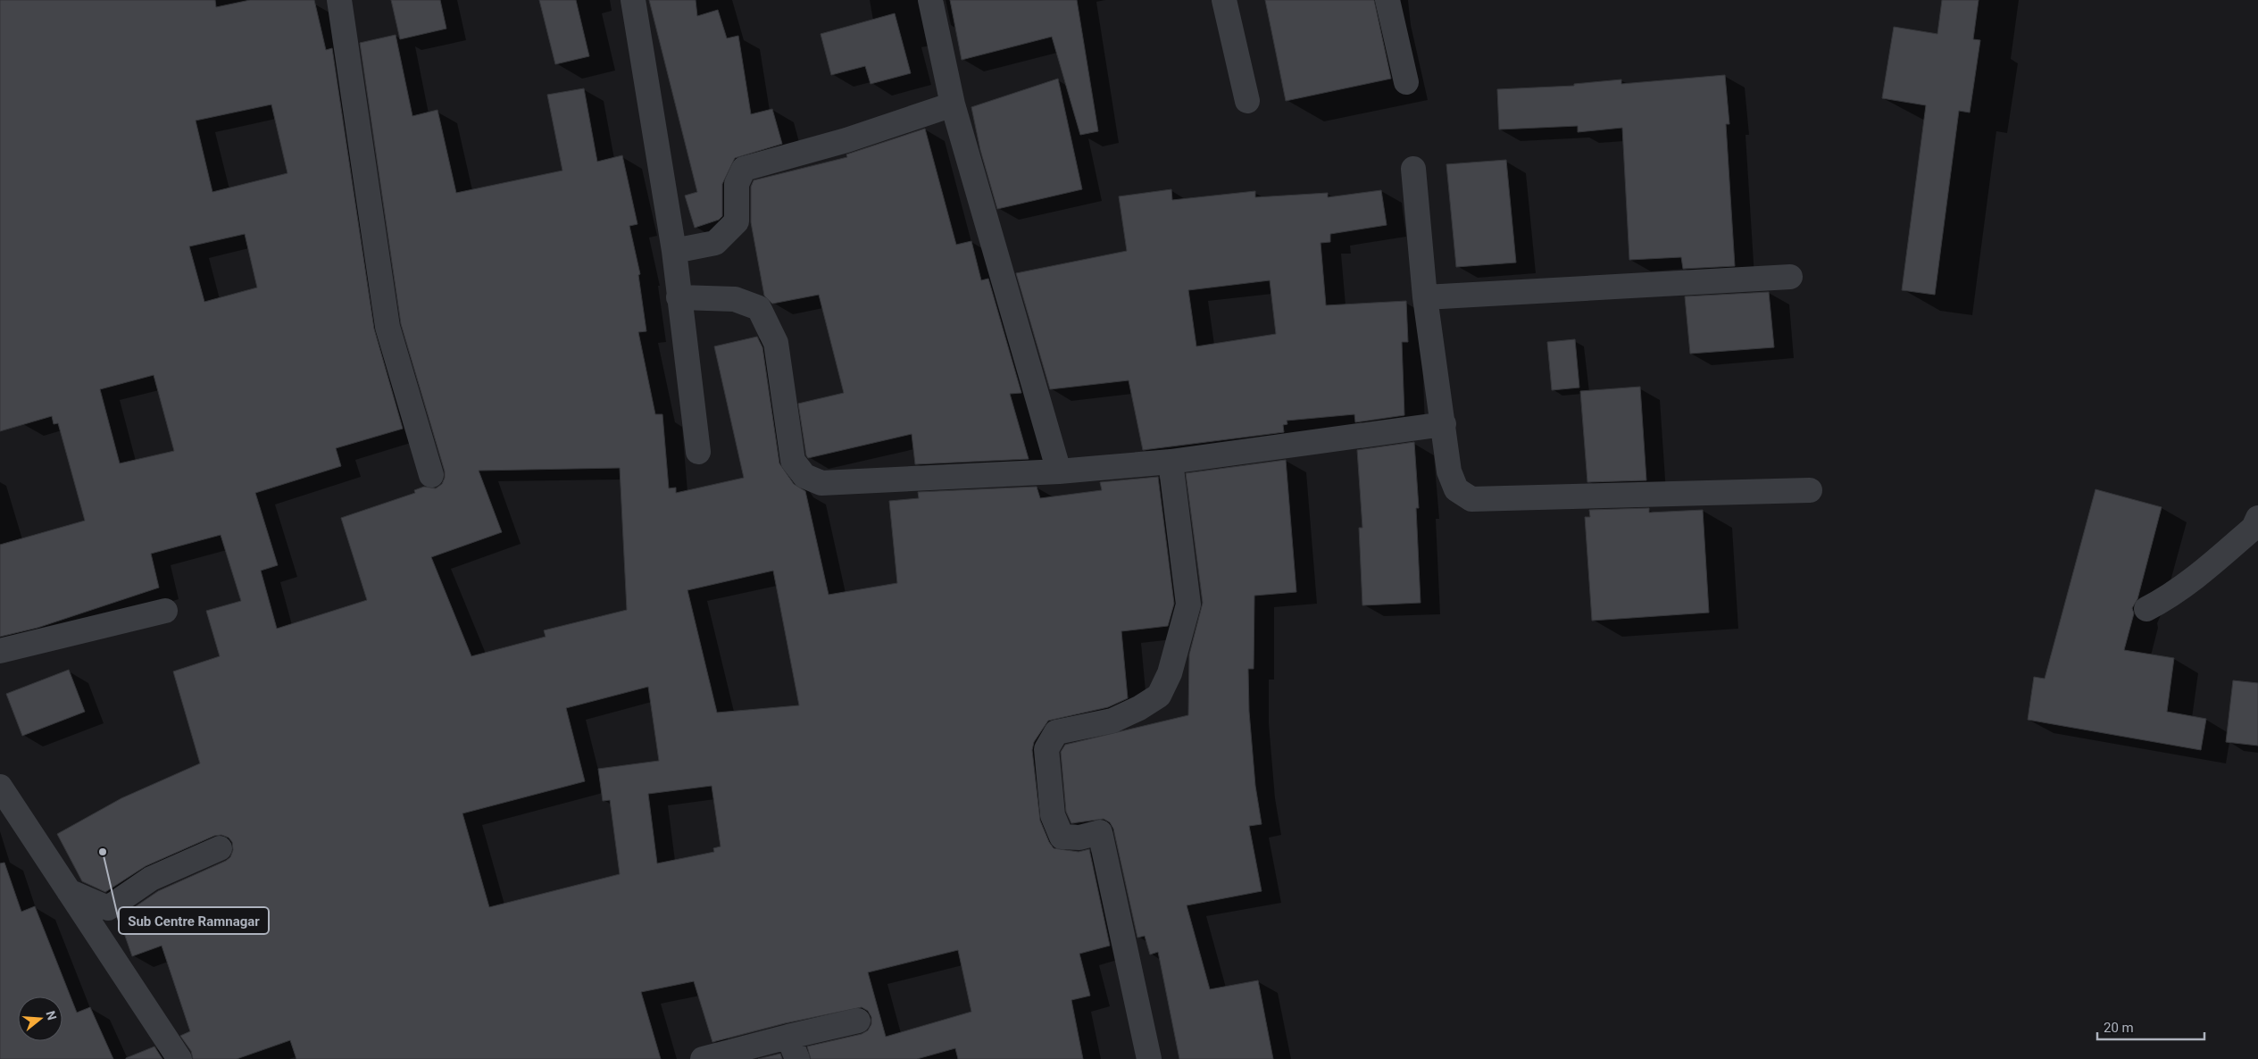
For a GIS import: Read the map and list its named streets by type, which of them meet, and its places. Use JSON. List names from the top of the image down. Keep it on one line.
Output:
{"places":["Sub Centre Ramnagar"],"scale_bar":"20 m","north":"right"}
